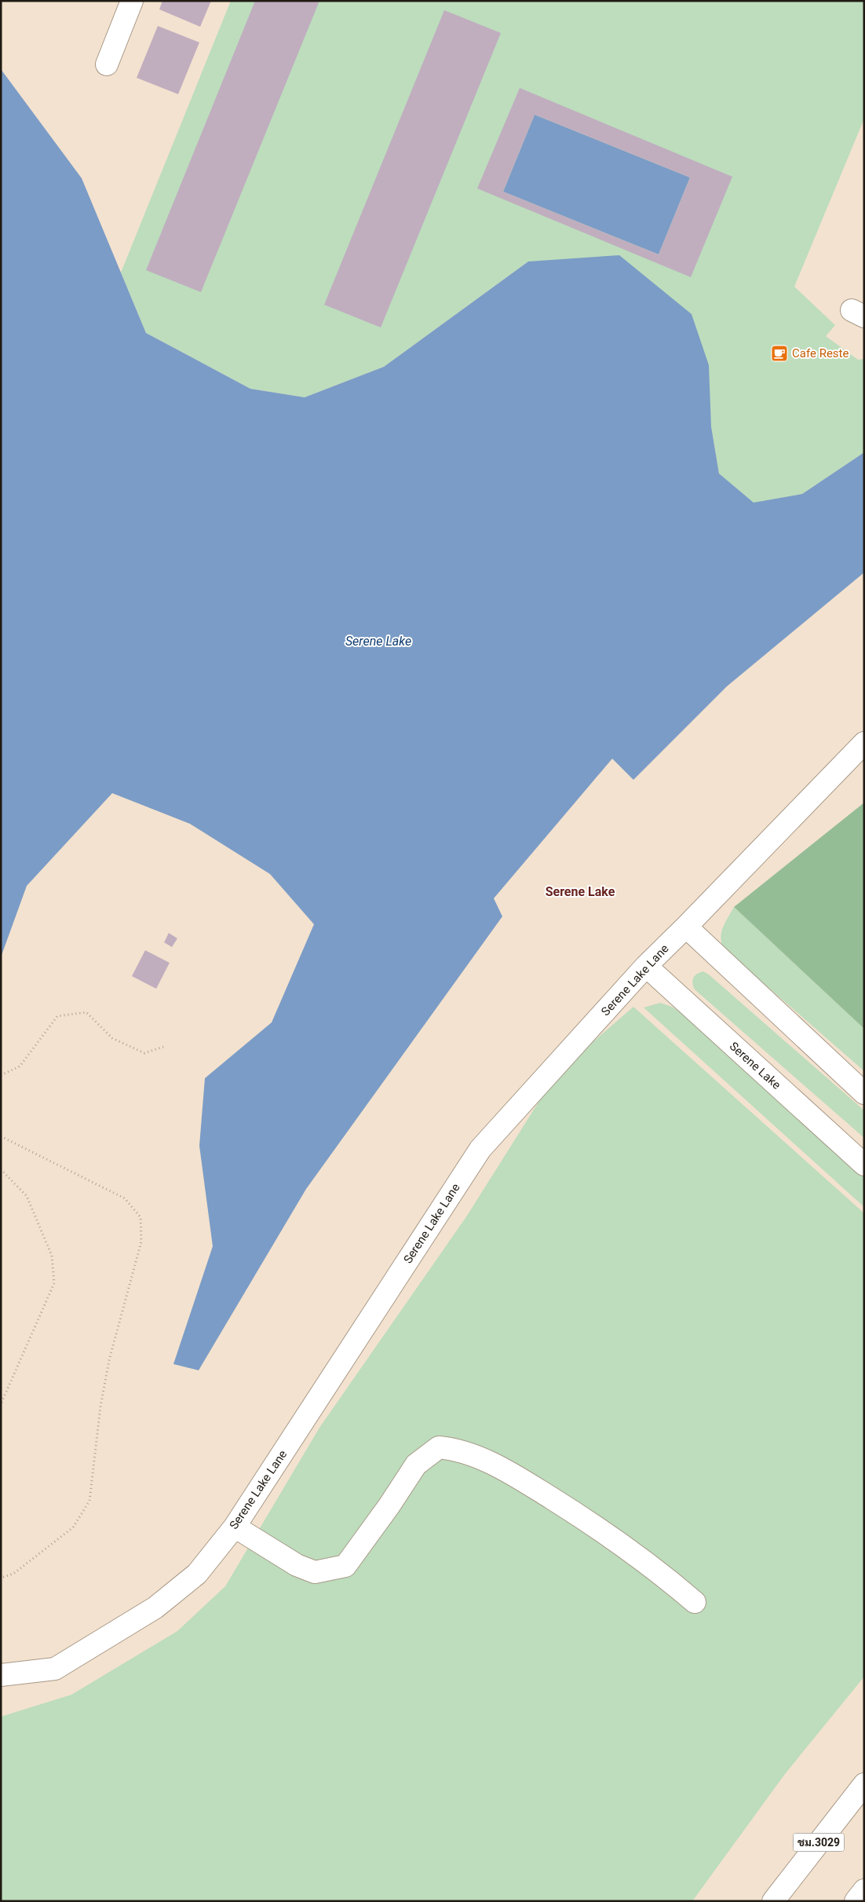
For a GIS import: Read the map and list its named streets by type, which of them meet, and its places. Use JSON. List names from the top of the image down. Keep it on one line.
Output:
{"streets":{"street":["Serene Lake Lane","Serene Lake","ชม.3029"]},"crossings":[["Serene Lake Lane","Serene Lake"]],"districts":["Serene Lake"],"water":["Serene Lake"],"places":{"cafe":["Cafe Reste"]}}
